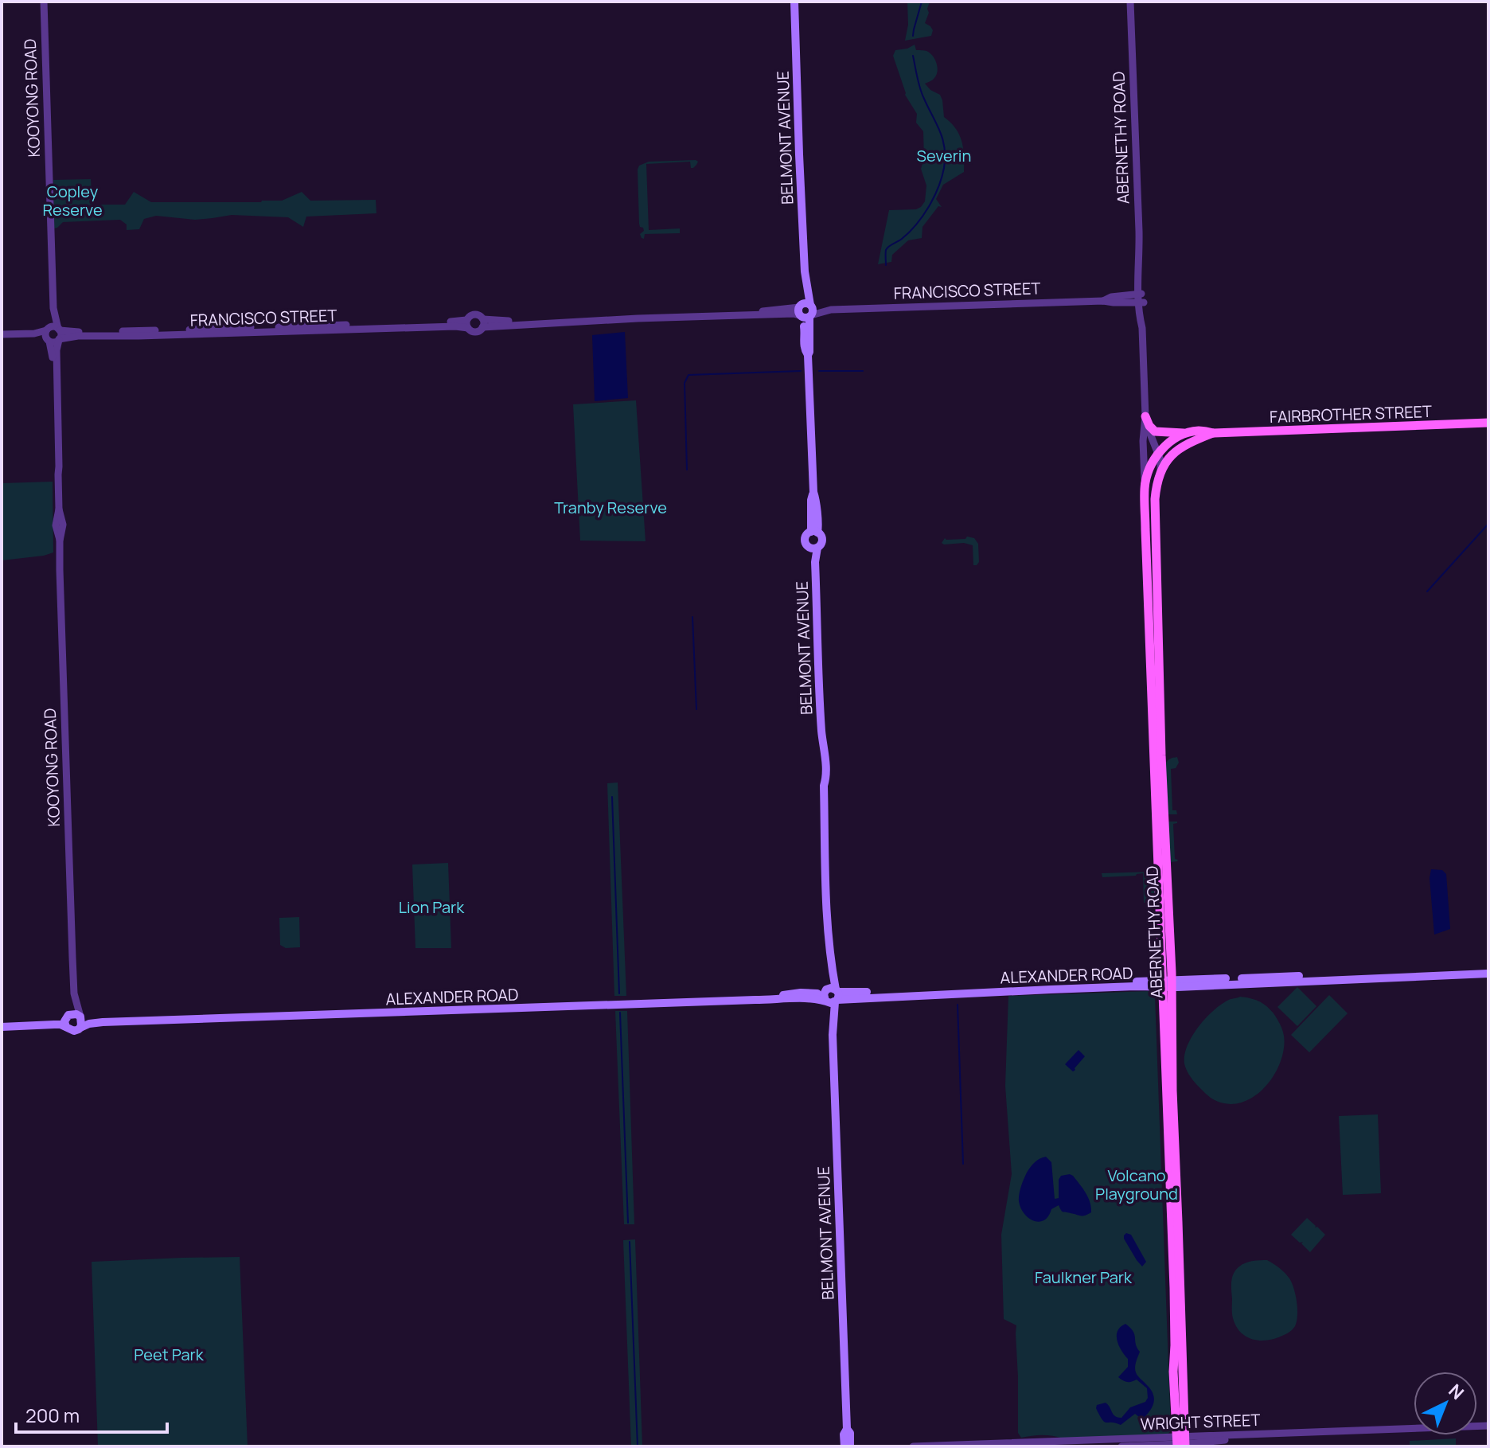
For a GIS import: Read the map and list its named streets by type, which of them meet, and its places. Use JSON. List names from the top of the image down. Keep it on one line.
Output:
{"streets":{"main road":["BELMONT AVENUE","ABERNETHY ROAD","FAIRBROTHER STREET","ALEXANDER ROAD"],"street":["KOOYONG ROAD","FRANCISCO STREET","WRIGHT STREET"]},"crossings":[["KOOYONG ROAD","FRANCISCO STREET"],["KOOYONG ROAD","ALEXANDER ROAD"],["BELMONT AVENUE","FRANCISCO STREET"],["BELMONT AVENUE","ALEXANDER ROAD"],["ABERNETHY ROAD","FRANCISCO STREET"],["ABERNETHY ROAD","FAIRBROTHER STREET"],["ABERNETHY ROAD","ALEXANDER ROAD"],["ABERNETHY ROAD","WRIGHT STREET"]],"parks":["Severin","Copley Reserve","Tranby Reserve","Lion Park","Volcano Playground","Faulkner Park","Peet Park"],"scale_bar":"200 m","north":"top right"}
